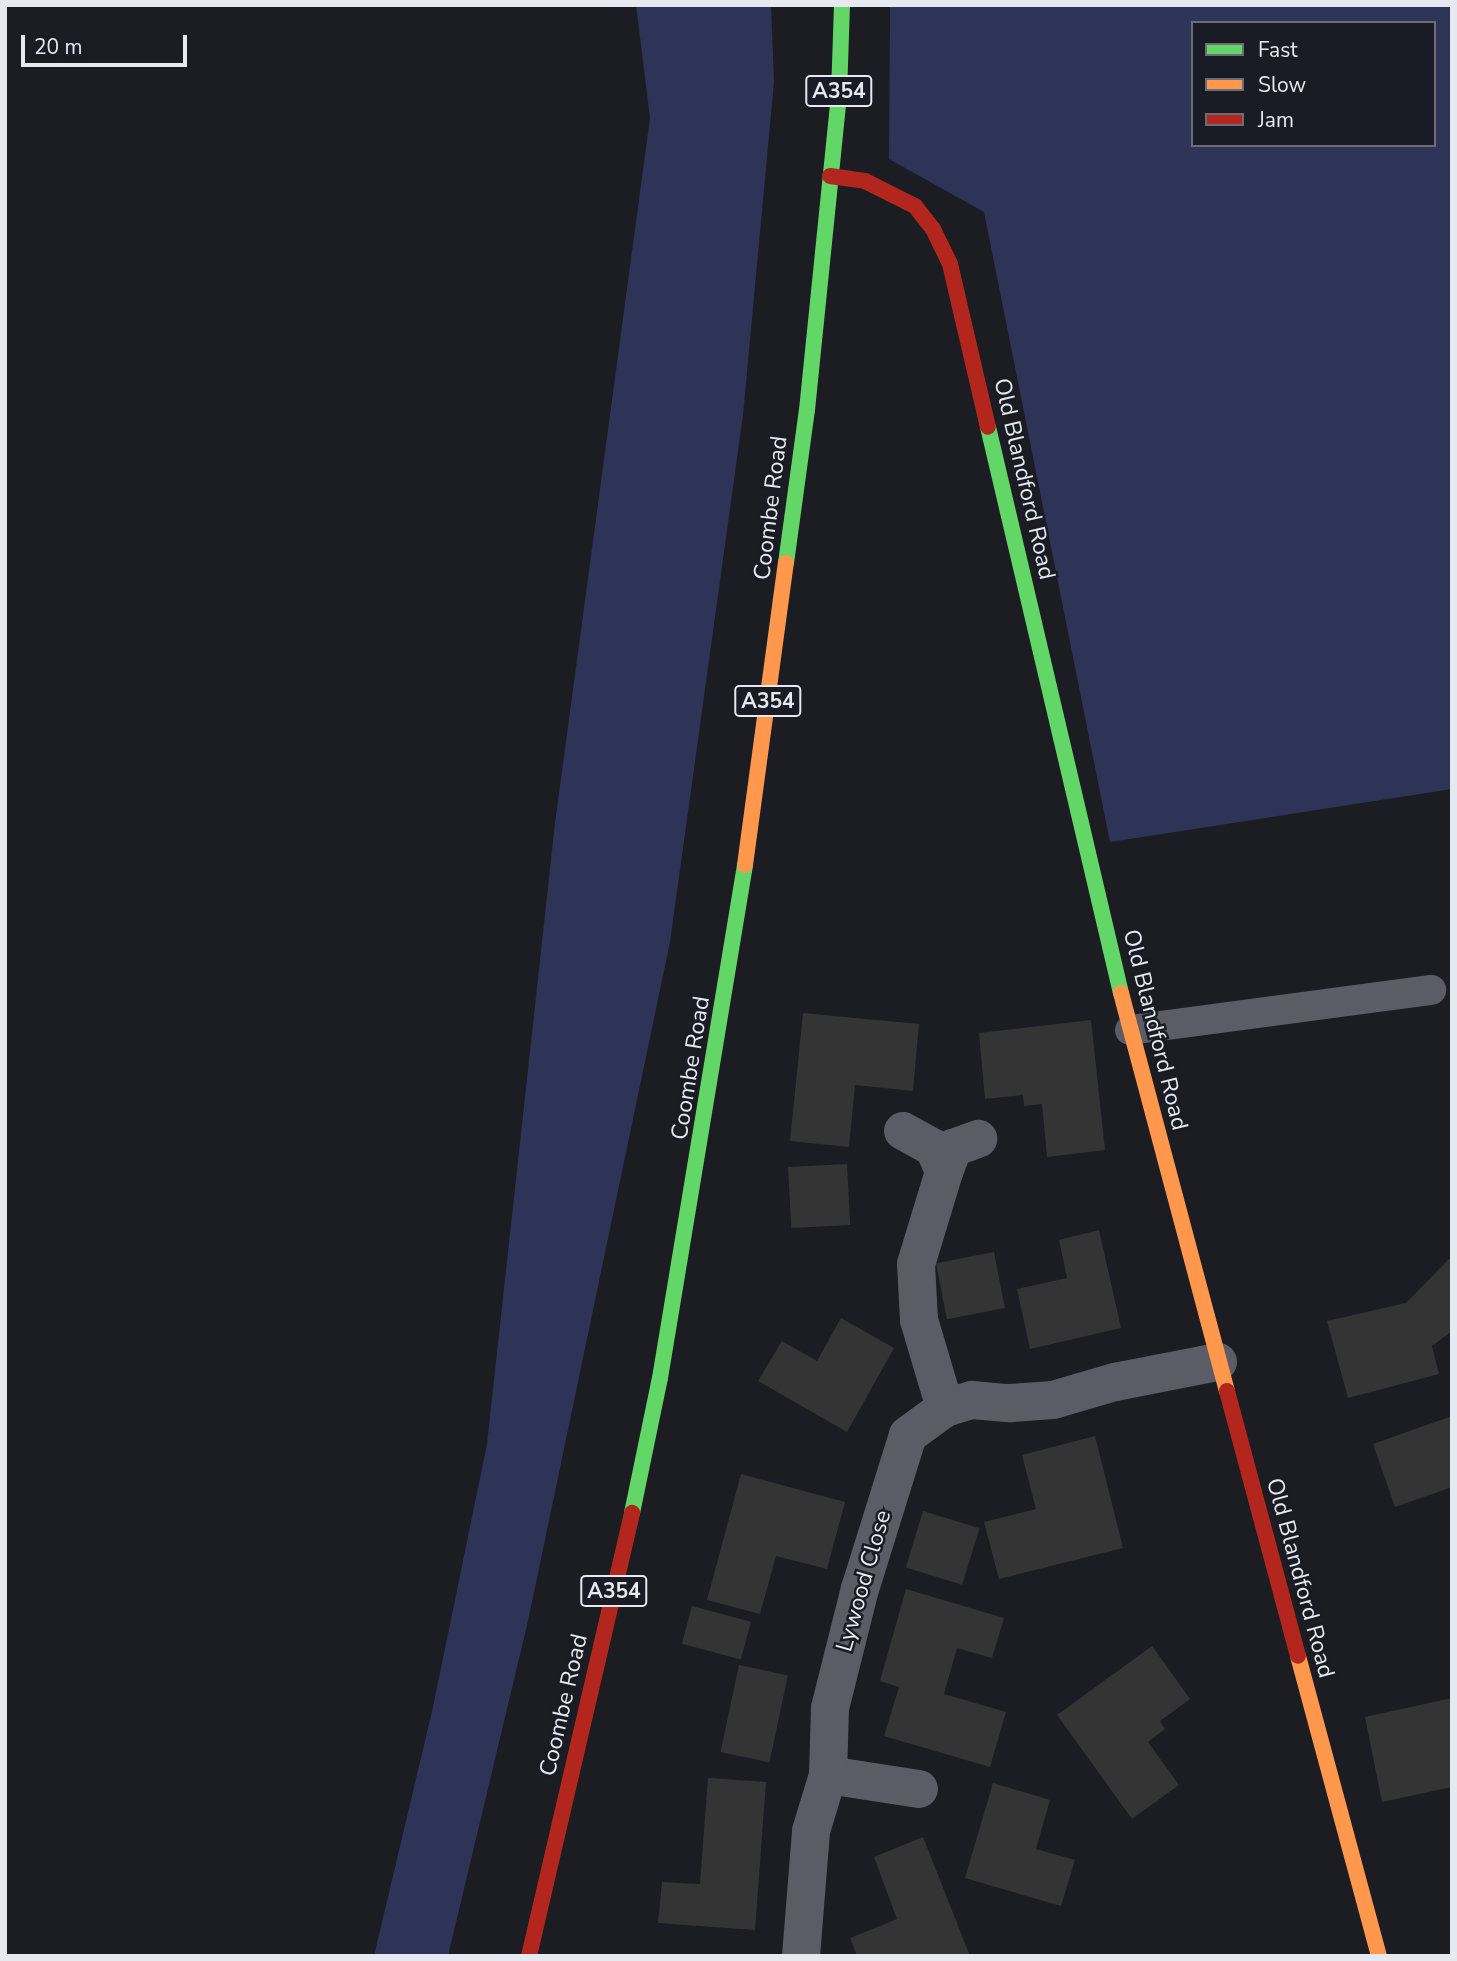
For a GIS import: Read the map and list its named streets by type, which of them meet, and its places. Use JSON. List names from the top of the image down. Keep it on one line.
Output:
{"streets":{"main road":["A354","Old Blandford Road","Coombe Road"],"street":["Lywood Close"]},"crossings":[["A354","Old Blandford Road"],["A354","Coombe Road"],["Old Blandford Road","Coombe Road"],["Old Blandford Road","Lywood Close"]],"legend":["Fast","Slow","Jam"],"scale_bar":"20 m"}
